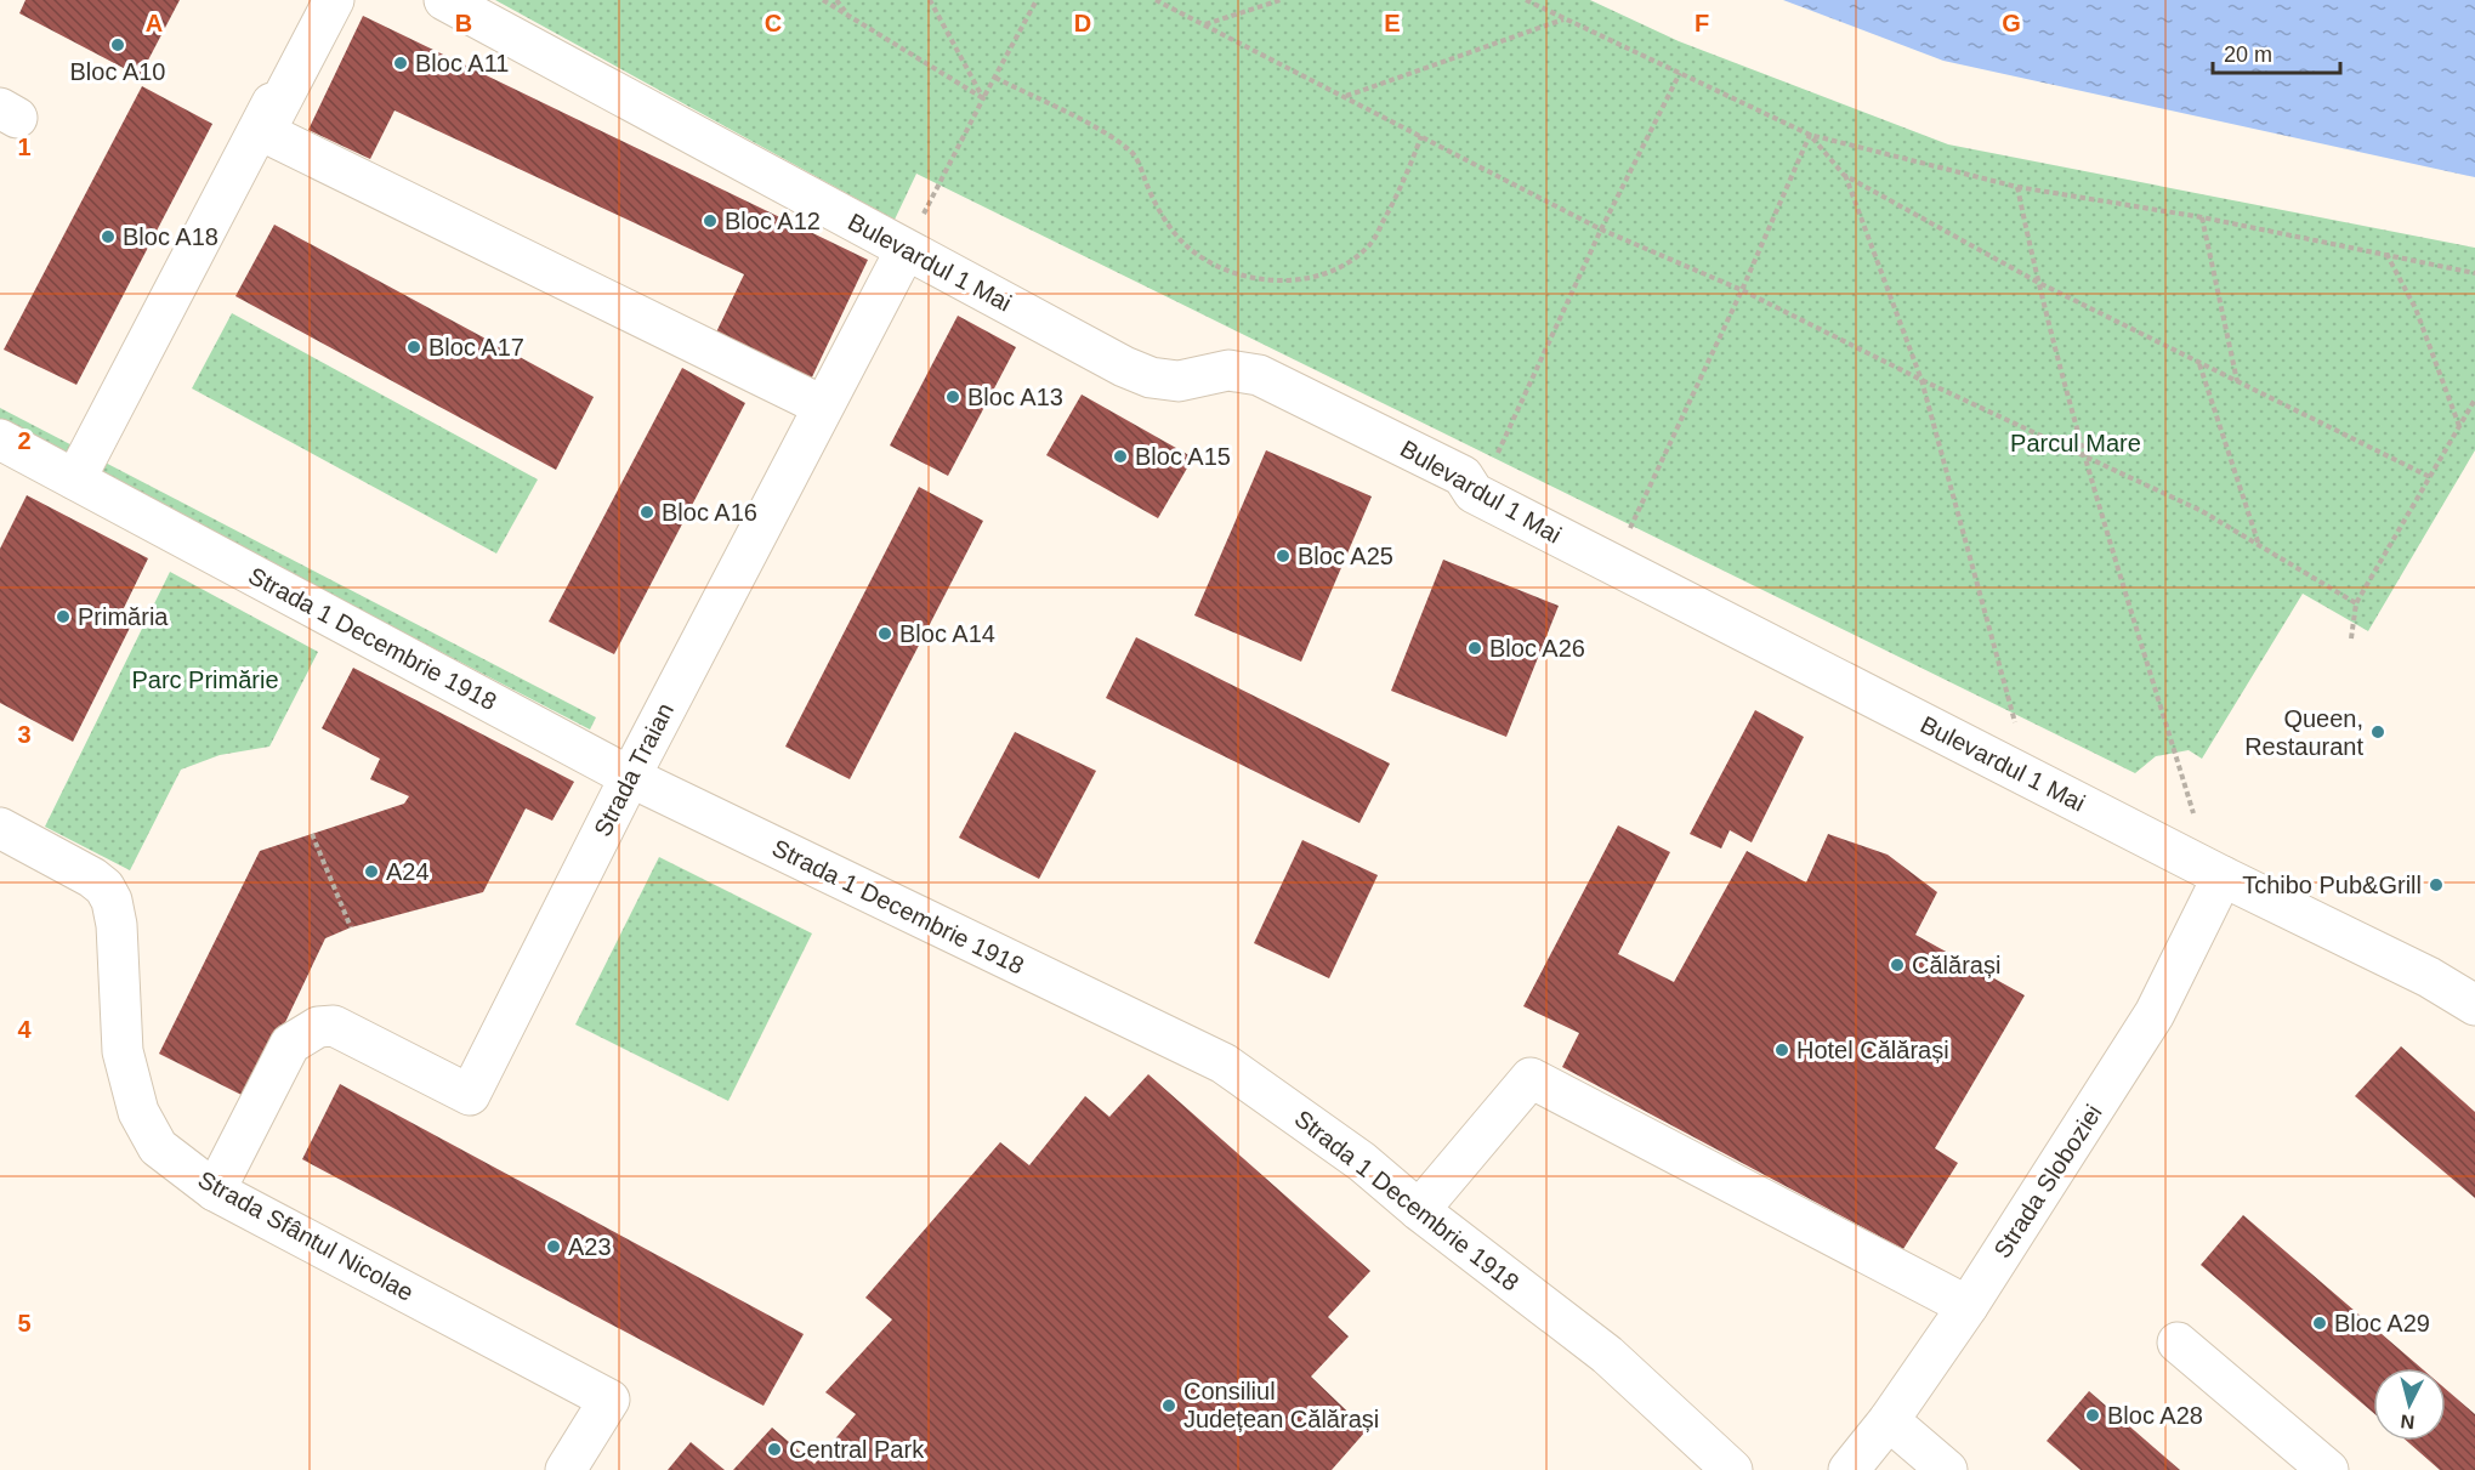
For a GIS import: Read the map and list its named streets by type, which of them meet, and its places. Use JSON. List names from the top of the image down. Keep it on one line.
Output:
{"streets":{"street":["Bulevardul 1 Mai","Strada 1 Decembrie 1918","Strada Traian","Strada Sloboziei","Strada Sfântul Nicolae"]},"crossings":[["Bulevardul 1 Mai","Strada Traian"],["Bulevardul 1 Mai","Strada Sloboziei"],["Strada 1 Decembrie 1918","Strada Traian"],["Strada Traian","Strada Sfântul Nicolae"]],"parks":["Parcul Mare","Parc Primărie"],"places":["Bloc A10","Bloc A11","Bloc A12","Bloc A18","Bloc A17","Bloc A13","Bloc A15","Bloc A16","Bloc A25","Primăria","Bloc A14","Bloc A26","Queen, Restaurant","A24","Tchibo Pub&Grill","Călărași","Hotel Călărași","A23","Bloc A29","Consiliul Județean Călărași","Bloc A28","Central Park"],"scale_bar":"20 m","north":"bottom","grid":{"columns":["A","B","C","D","E","F","G"],"rows":["1","2","3","4","5"]}}
